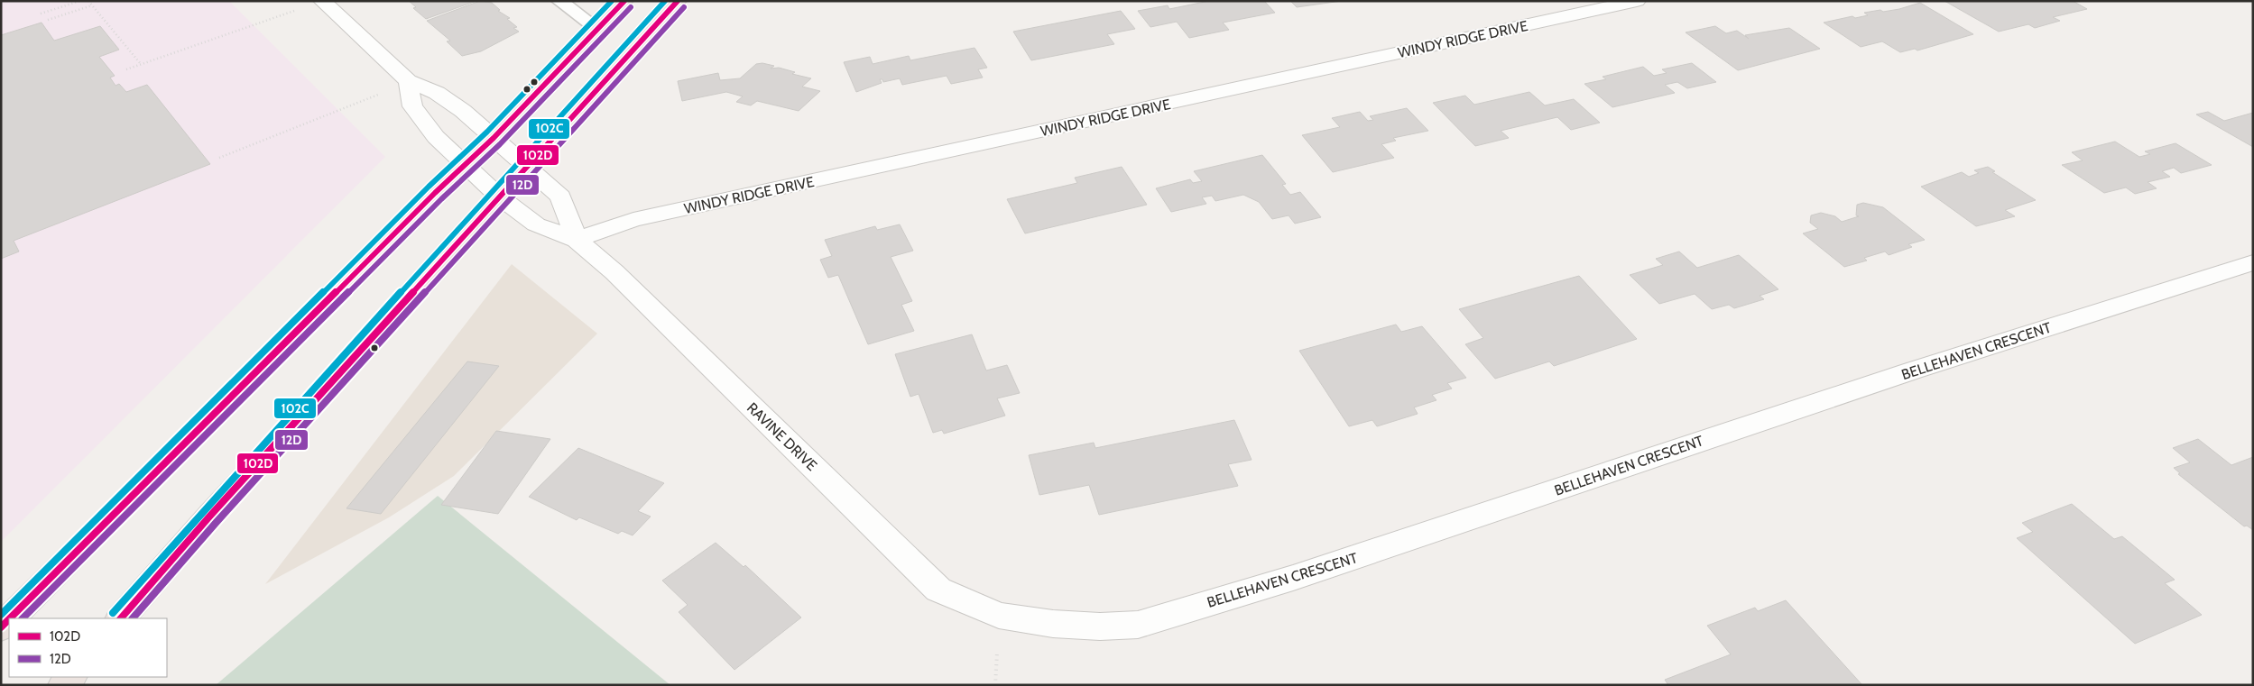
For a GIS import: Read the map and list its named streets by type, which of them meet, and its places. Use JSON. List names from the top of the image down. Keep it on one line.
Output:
{"streets":{"street":["WINDY RIDGE DRIVE","BELLEHAVEN CRESCENT","RAVINE DRIVE"]},"crossings":[["WINDY RIDGE DRIVE","RAVINE DRIVE"],["BELLEHAVEN CRESCENT","RAVINE DRIVE"]],"lines":["transit line 102D","transit line 102C","transit line 12D"],"legend":["102D","12D"]}
